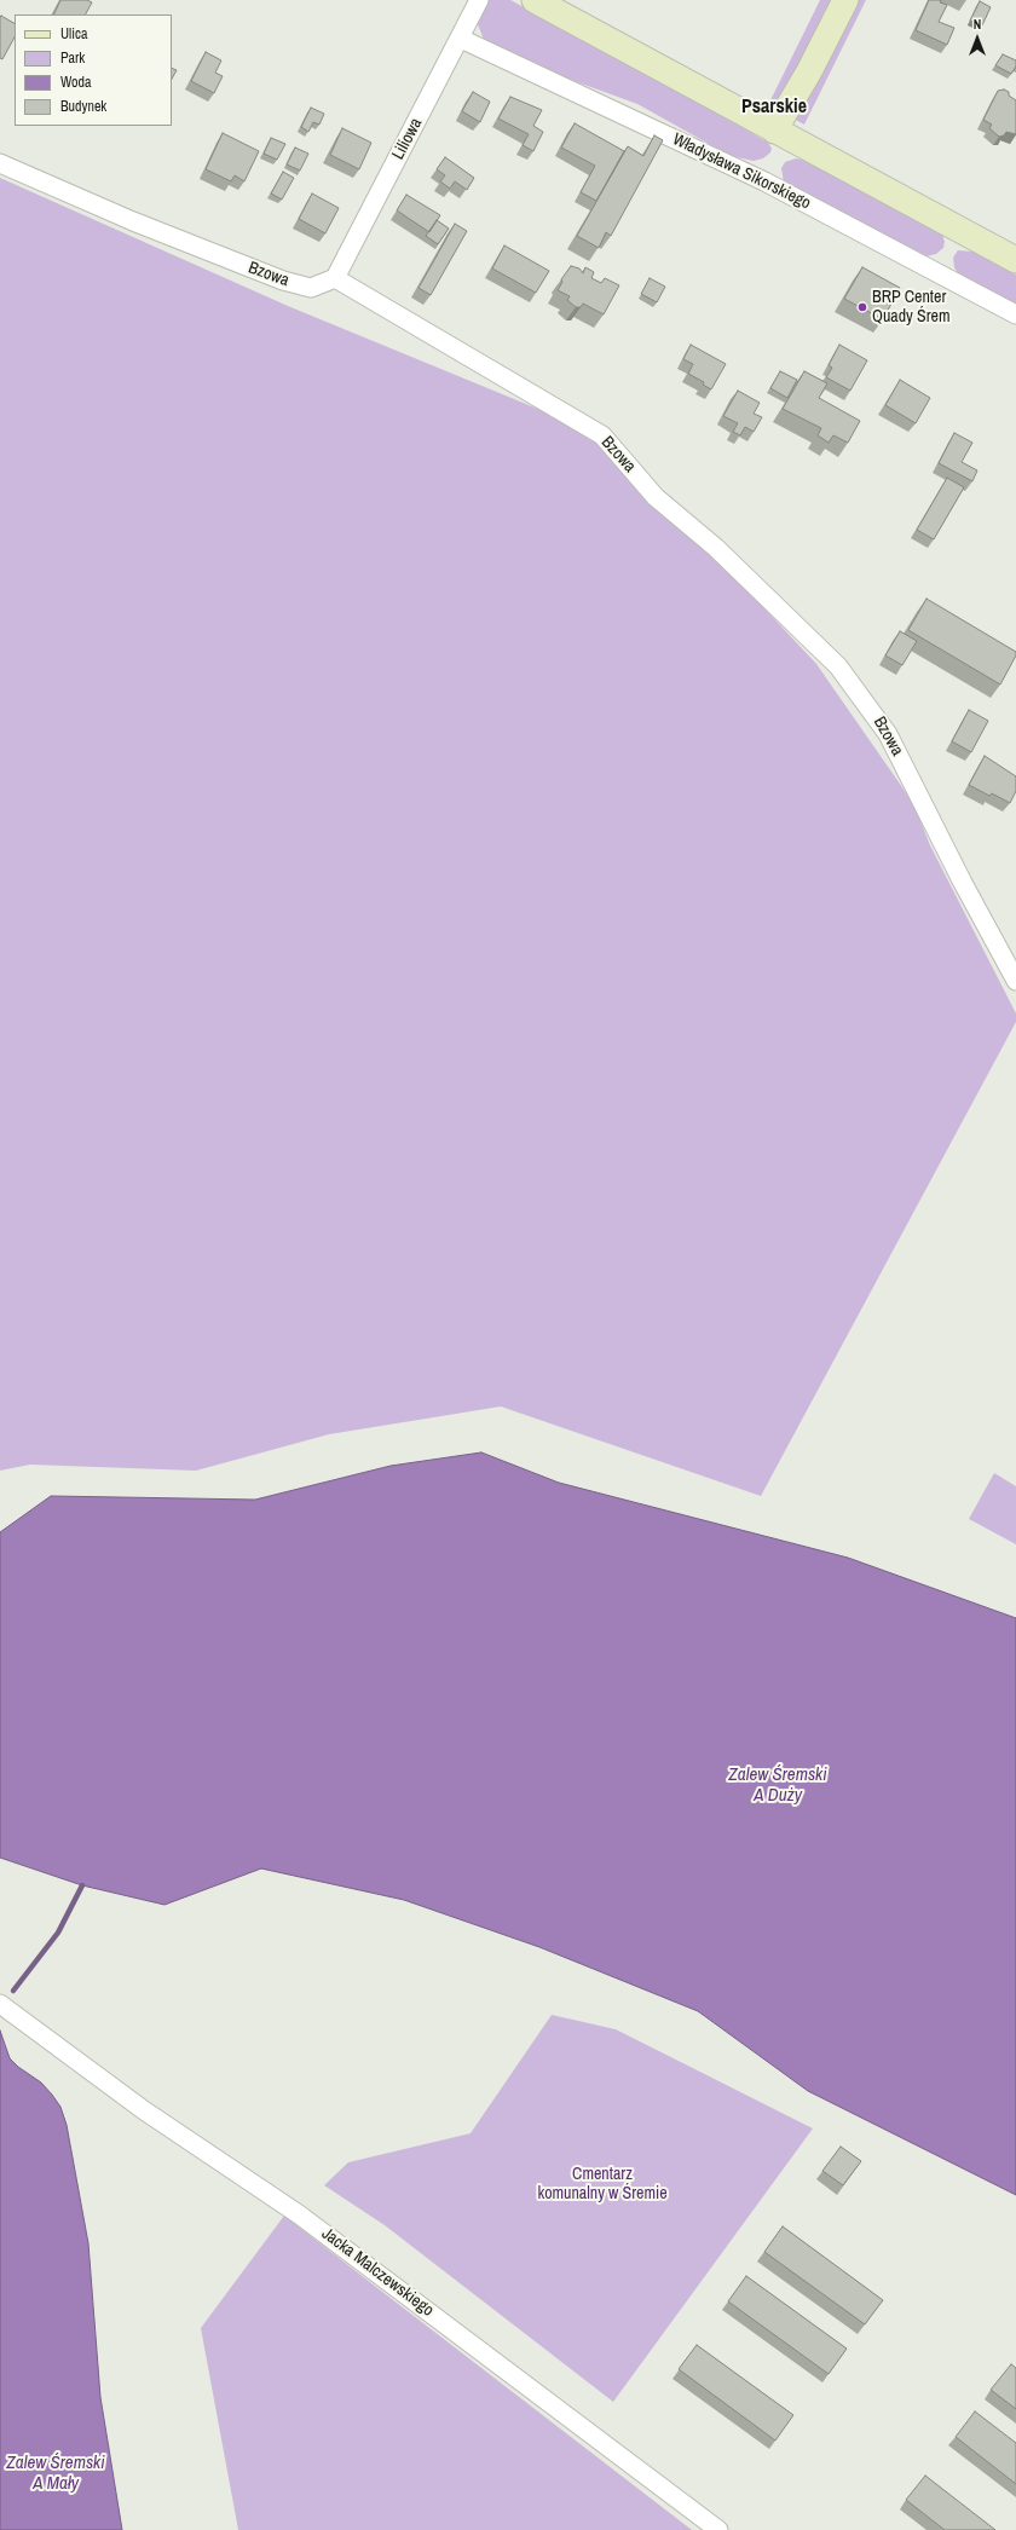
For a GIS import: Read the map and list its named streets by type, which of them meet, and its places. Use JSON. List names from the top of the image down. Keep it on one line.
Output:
{"streets":{"street":["Liliowa","Władysława Sikorskiego","Bzowa","Jacka Malczewskiego"]},"crossings":[["Liliowa","Władysława Sikorskiego"],["Liliowa","Bzowa"]],"districts":["Psarskie"],"water":["Zalew Śremski A Duży","Zalew Śremski A Mały"],"parks":["Cmentarz komunalny w Śremie"],"places":["BRP Center Quady Śrem"],"legend":["Ulica","Park","Woda","Budynek"],"north":"top"}
